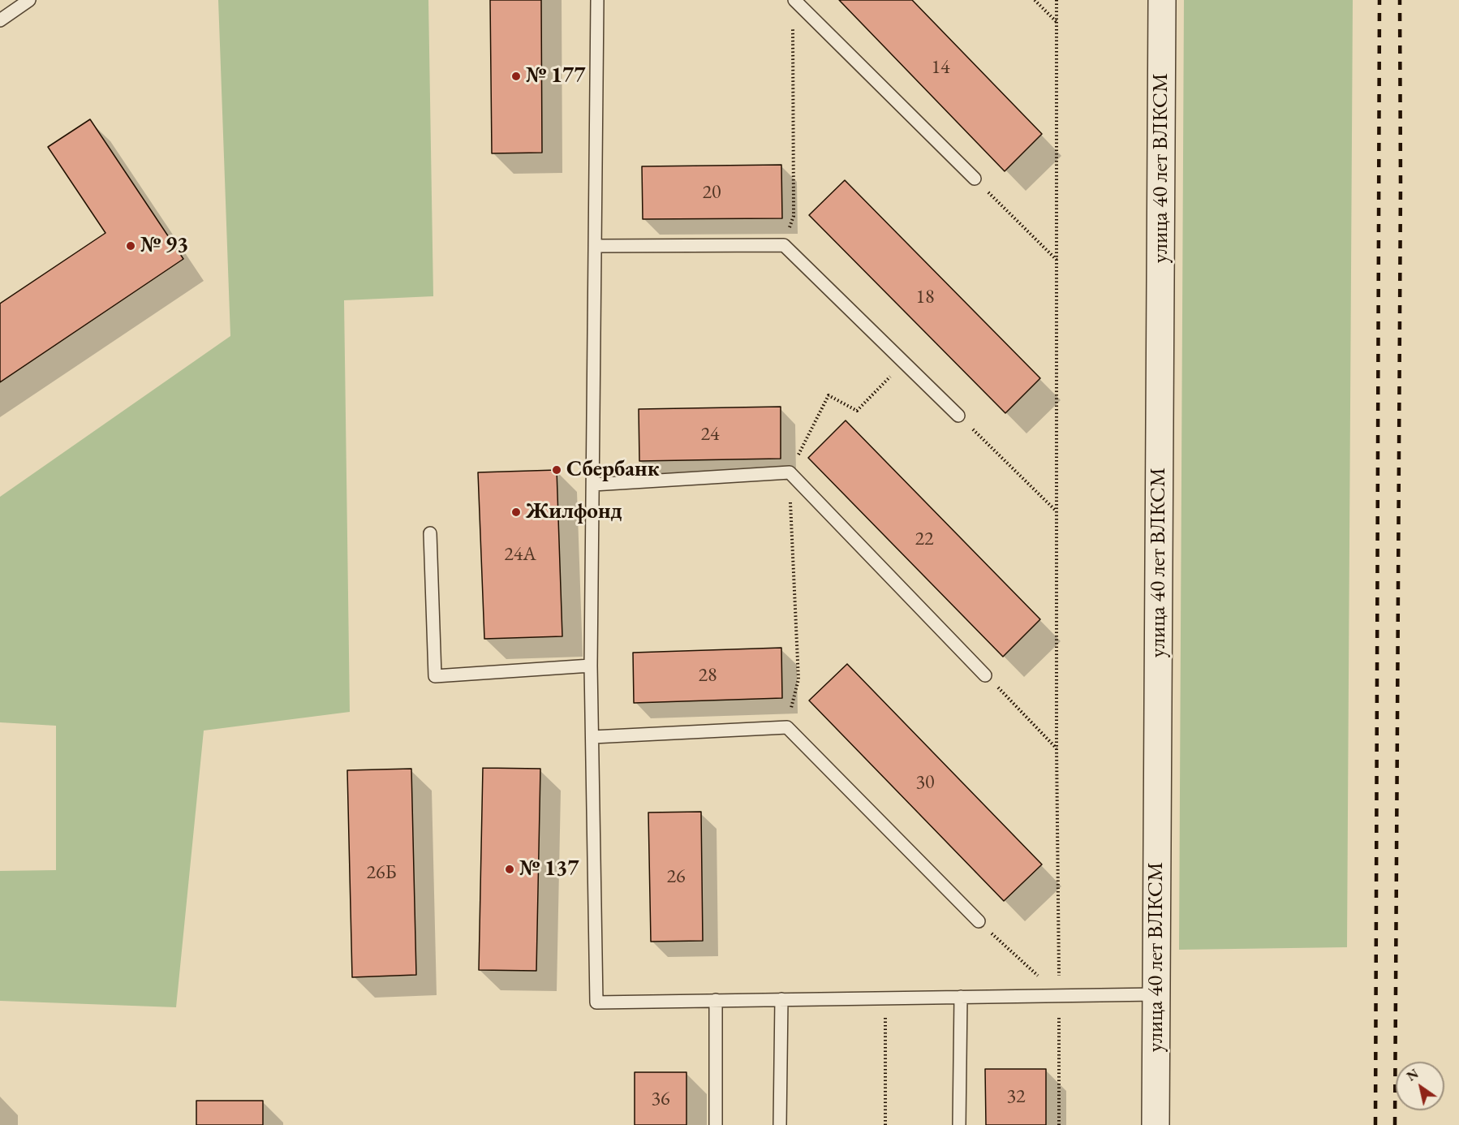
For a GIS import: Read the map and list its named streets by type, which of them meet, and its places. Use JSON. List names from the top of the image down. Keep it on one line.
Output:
{"streets":{"street":["улица 40 лет ВЛКСМ"]},"places":["№ 177","№ 93","Сбербанк","Жилфонд","№ 137"],"house_numbers":["14","20","18","24","22","24А","28","30","26Б","26","32","36"],"north":"top left"}
